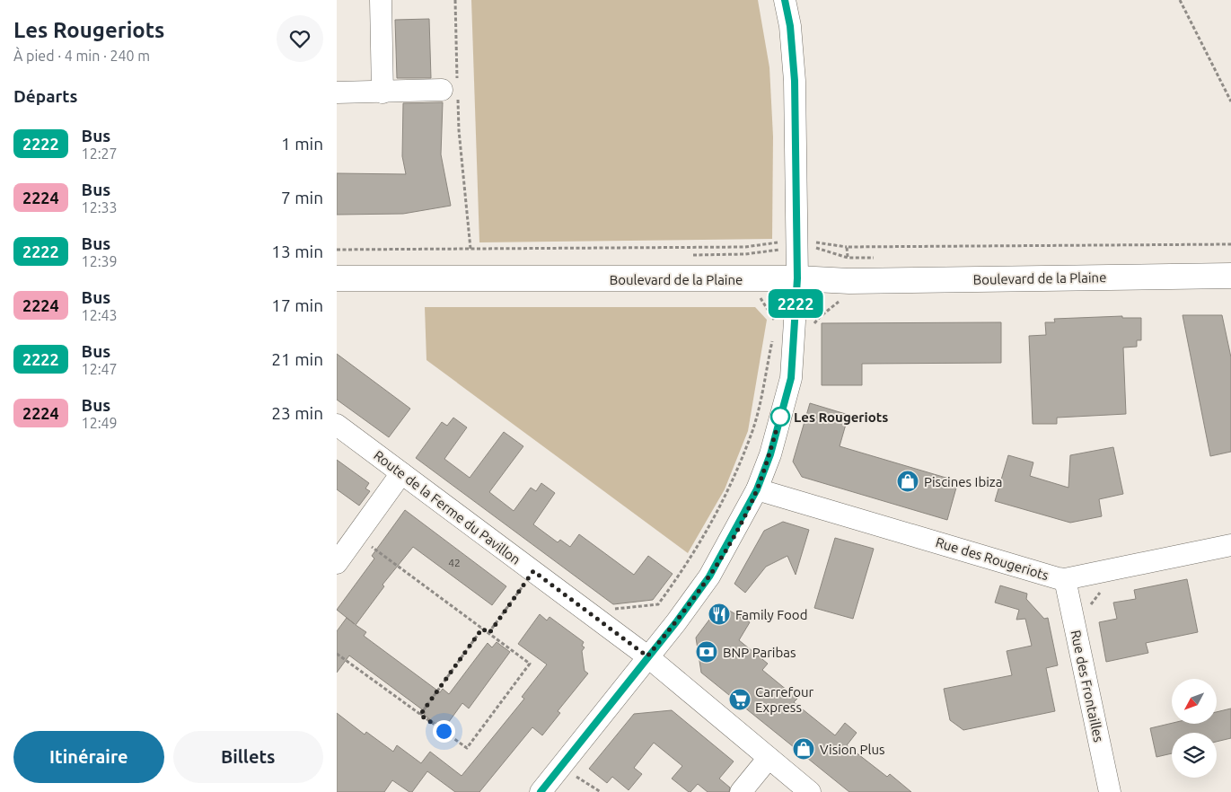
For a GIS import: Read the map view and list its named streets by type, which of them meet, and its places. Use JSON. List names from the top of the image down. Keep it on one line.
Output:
{"streets":{"main road":["Boulevard de la Plaine"],"street":["Route de la Ferme du Pavillon","Rue des Rougeriots","Rue des Frontailles"]},"crossings":[["Rue des Rougeriots","Rue des Frontailles"]],"places":{"other":["Les Rougeriots"],"shop":["Piscines Ibiza","Vision Plus"],"restaurant":["Family Food"],"bank":["BNP Paribas"],"supermarket":["Carrefour Express"]},"lines":["bus line 2222"],"house_numbers":["42"],"north":"bottom left","page":{"heading":[["Les Rougeriots","À pied · 4 min · 240 m"],"Départs"],"on_map":"2222","list":[{"mark":"2222","name":"Bus","note":"12:27","value":"1 min"},{"mark":"2224","name":"Bus","note":"12:33","value":"7 min"},{"mark":"2222","name":"Bus","note":"12:39","value":"13 min"},{"mark":"2224","name":"Bus","note":"12:43","value":"17 min"},{"mark":"2222","name":"Bus","note":"12:47","value":"21 min"},{"mark":"2224","name":"Bus","note":"12:49","value":"23 min"}],"buttons":["Itinéraire","Billets"]}}
